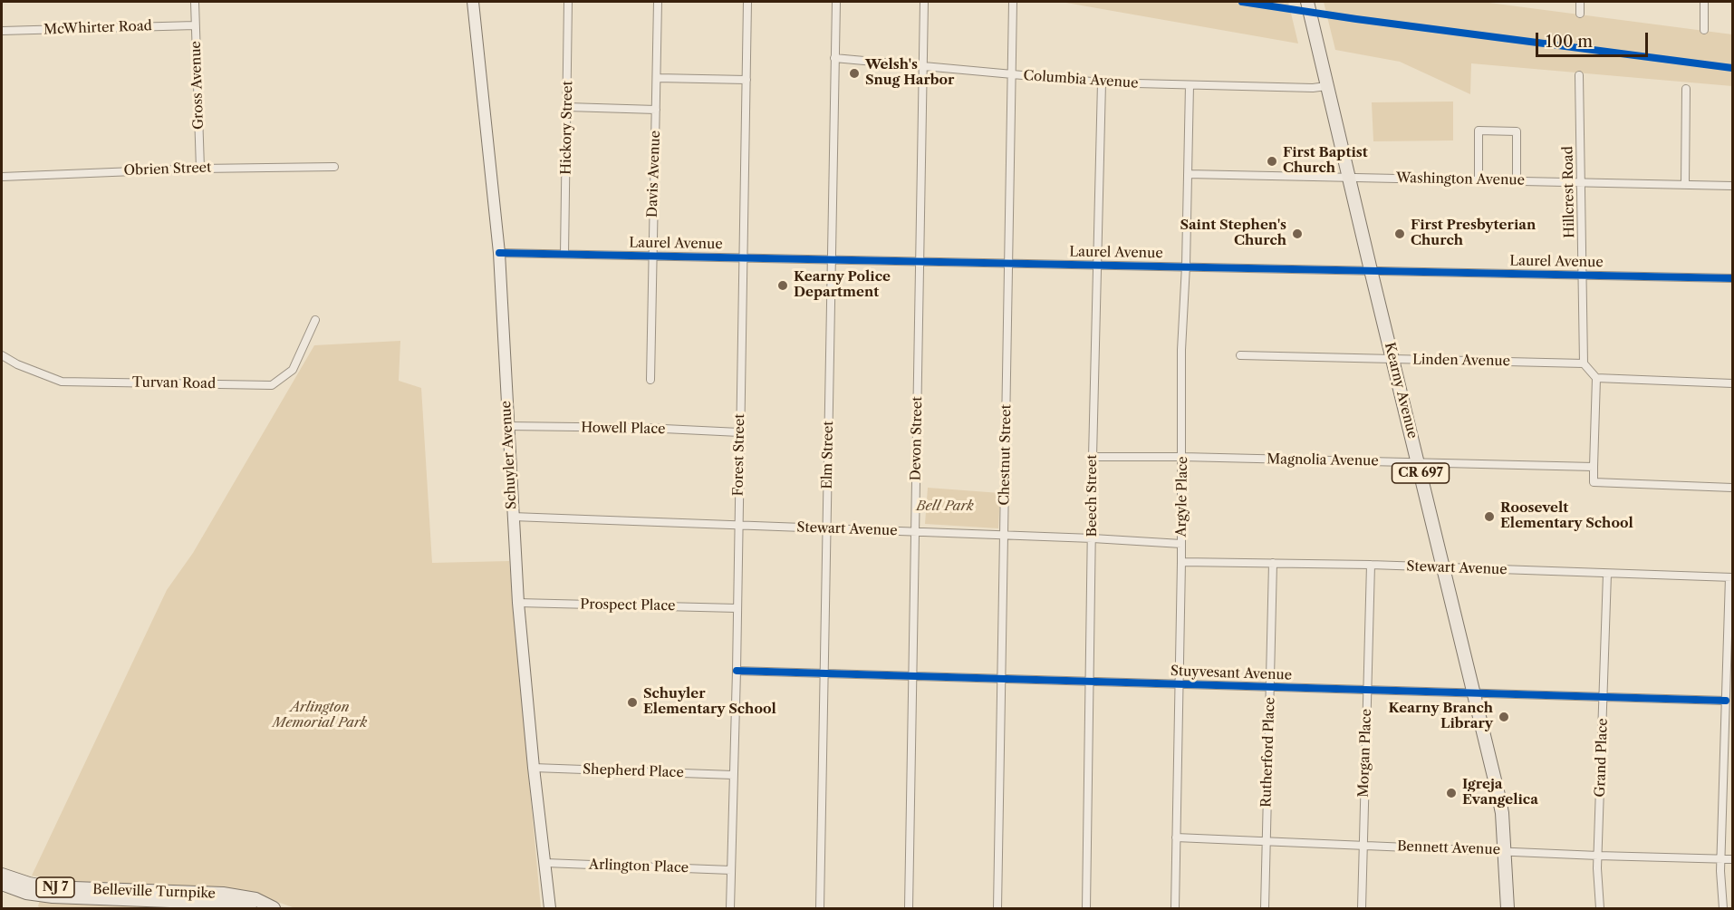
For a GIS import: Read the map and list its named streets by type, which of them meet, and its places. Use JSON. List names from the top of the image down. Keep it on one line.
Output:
{"streets":{"main road":["Kearny Avenue","Schuyler Avenue","CR 697","NJ 7","Belleville Turnpike"],"street":["McWhirter Road","Columbia Avenue","Gross Avenue","Hickory Street","Obrien Street","Davis Avenue","Washington Avenue","Hillcrest Road","Laurel Avenue","Linden Avenue","Turvan Road","Howell Place","Devon Street","Forest Street","Elm Street","Chestnut Street","Magnolia Avenue","Beech Street","Argyle Place","Stewart Avenue","Prospect Place","Stuyvesant Avenue","Rutherford Place","Morgan Place","Grand Place","Shepherd Place","Bennett Avenue","Arlington Place"]},"crossings":[["McWhirter Road","Gross Avenue"],["Columbia Avenue","Kearny Avenue"],["Columbia Avenue","Devon Street"],["Columbia Avenue","Elm Street"],["Columbia Avenue","Chestnut Street"],["Columbia Avenue","Beech Street"],["Columbia Avenue","Argyle Place"],["Gross Avenue","Obrien Street"],["Hickory Street","Laurel Avenue"],["Davis Avenue","Laurel Avenue"],["Washington Avenue","Hillcrest Road"],["Washington Avenue","Kearny Avenue"],["Washington Avenue","Argyle Place"],["Hillcrest Road","Laurel Avenue"],["Hillcrest Road","Linden Avenue"],["Laurel Avenue","Kearny Avenue"],["Laurel Avenue","Devon Street"],["Laurel Avenue","Schuyler Avenue"],["Laurel Avenue","Forest Street"],["Laurel Avenue","Elm Street"],["Laurel Avenue","Chestnut Street"],["Laurel Avenue","Beech Street"],["Laurel Avenue","Argyle Place"],["Linden Avenue","Kearny Avenue"],["Kearny Avenue","Magnolia Avenue"],["Kearny Avenue","Stewart Avenue"],["Kearny Avenue","Stuyvesant Avenue"],["Kearny Avenue","Bennett Avenue"],["Howell Place","Schuyler Avenue"],["Howell Place","Forest Street"],["Devon Street","Stewart Avenue"],["Devon Street","Stuyvesant Avenue"],["Schuyler Avenue","Stewart Avenue"],["Schuyler Avenue","Prospect Place"],["Schuyler Avenue","Shepherd Place"],["Schuyler Avenue","Arlington Place"],["Forest Street","Stewart Avenue"],["Forest Street","Prospect Place"],["Forest Street","Stuyvesant Avenue"],["Forest Street","Shepherd Place"],["Forest Street","Arlington Place"],["Elm Street","Stewart Avenue"],["Elm Street","Stuyvesant Avenue"],["Chestnut Street","Stewart Avenue"],["Chestnut Street","Stuyvesant Avenue"],["Magnolia Avenue","Beech Street"],["Magnolia Avenue","Argyle Place"],["Beech Street","Stewart Avenue"],["Beech Street","Stuyvesant Avenue"],["Argyle Place","Stewart Avenue"],["Argyle Place","Stuyvesant Avenue"],["Argyle Place","Bennett Avenue"],["Stewart Avenue","Rutherford Place"],["Stewart Avenue","Morgan Place"],["Stewart Avenue","Grand Place"],["Stuyvesant Avenue","Rutherford Place"],["Stuyvesant Avenue","Morgan Place"],["Stuyvesant Avenue","Grand Place"],["Rutherford Place","Bennett Avenue"],["Morgan Place","Bennett Avenue"],["Grand Place","Bennett Avenue"]],"parks":["Bell Park","Arlington Memorial Park"],"places":["Welsh's Snug Harbor","First Baptist Church","Saint Stephen's Church","First Presbyterian Church","Kearny Police Department","Roosevelt Elementary School","Schuyler Elementary School","Kearny Branch Library","Igreja Evangelica"],"scale_bar":"100 m"}
